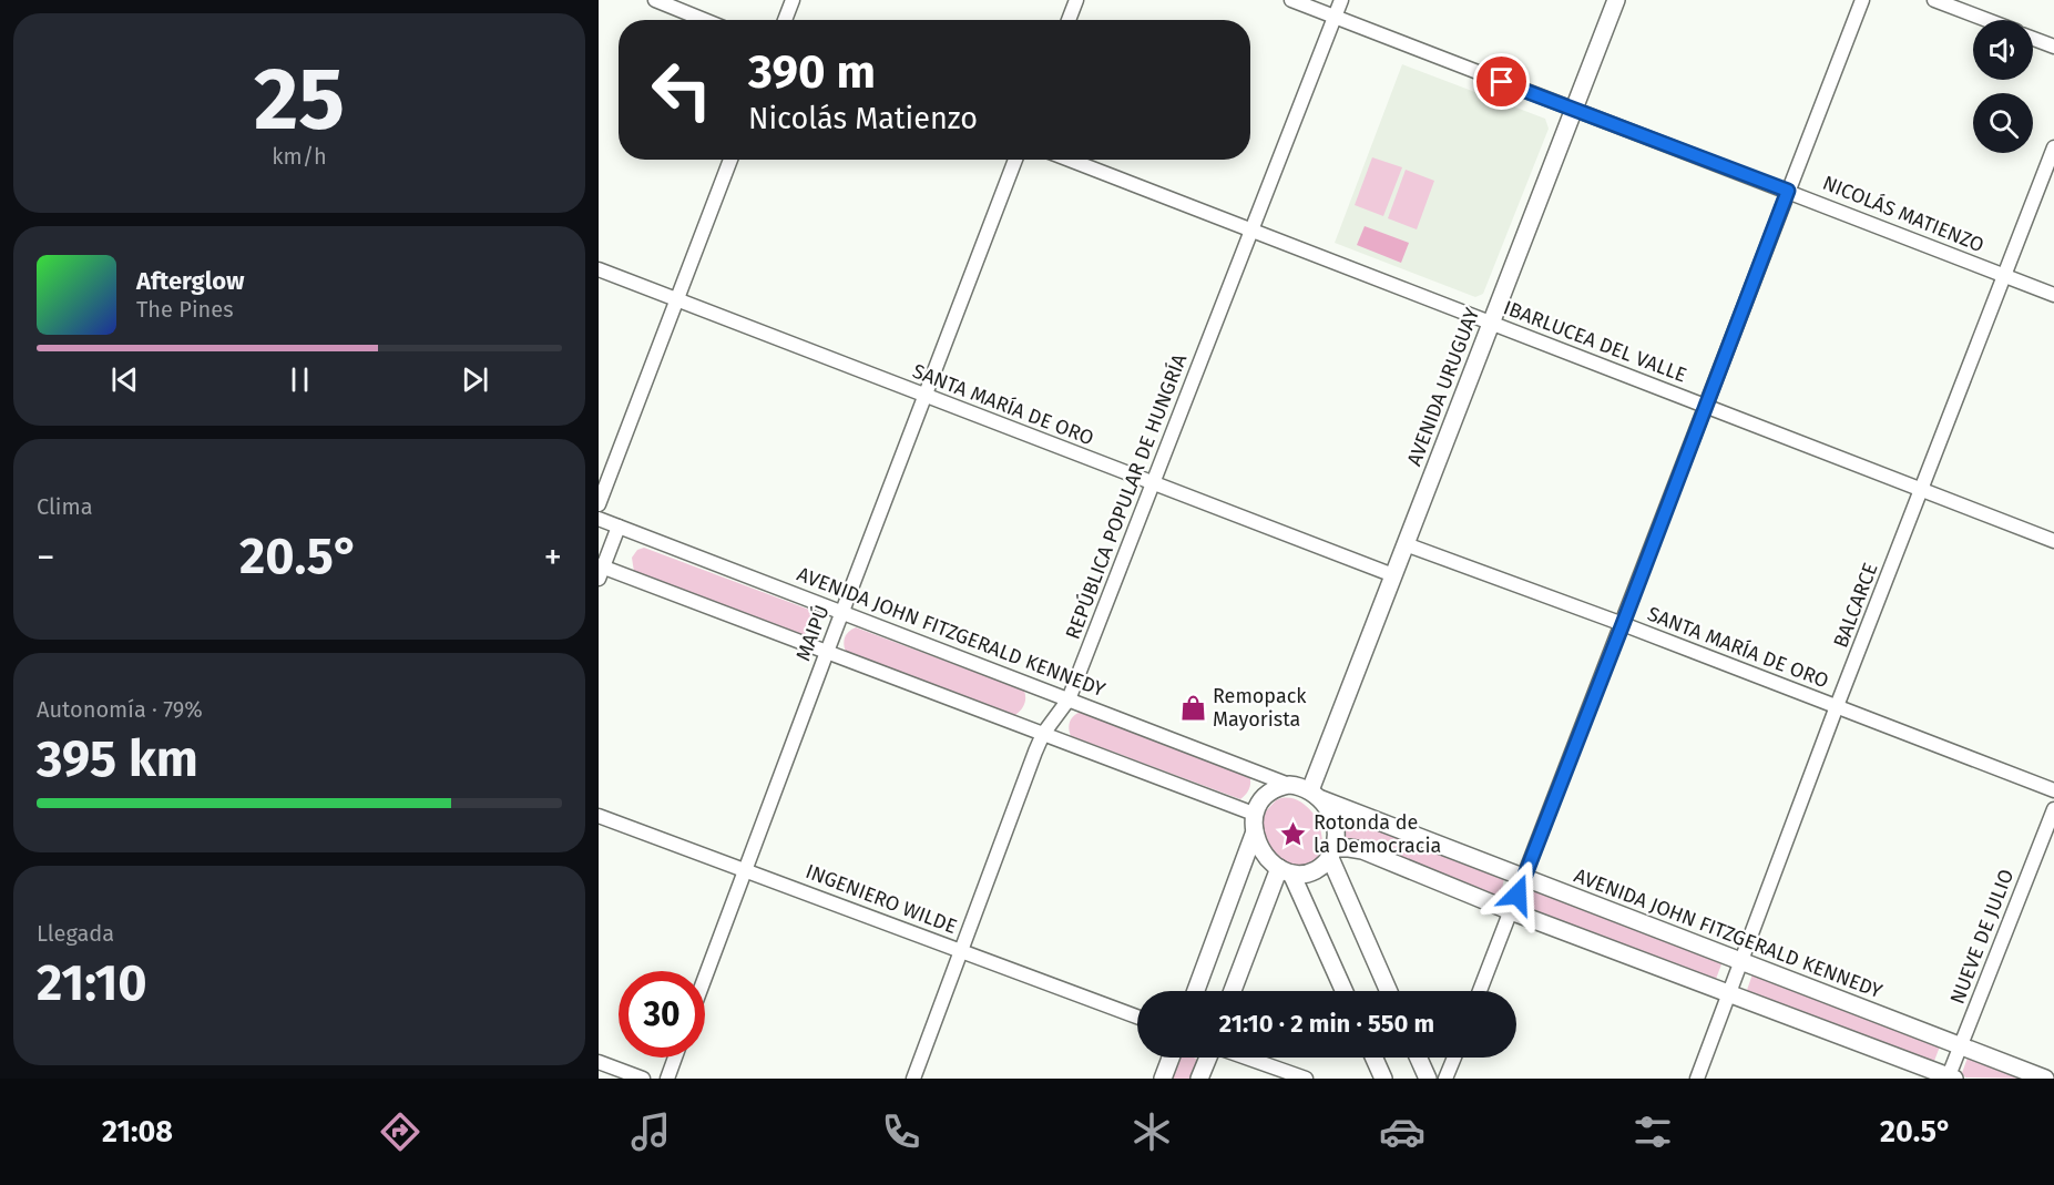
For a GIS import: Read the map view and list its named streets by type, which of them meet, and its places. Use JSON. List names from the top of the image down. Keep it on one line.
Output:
{"streets":{"street":["NICOLÁS MATIENZO","IBARLUCEA DEL VALLE","AVENIDA URUGUAY","SANTA MARÍA DE ORO","REPÚBLICA POPULAR DE HUNGRÍA","BALCARCE","AVENIDA JOHN FITZGERALD KENNEDY","MAIPÚ","INGENIERO WILDE","NUEVE DE JULIO"]},"crossings":[["NICOLÁS MATIENZO","AVENIDA URUGUAY"],["NICOLÁS MATIENZO","REPÚBLICA POPULAR DE HUNGRÍA"],["NICOLÁS MATIENZO","BALCARCE"],["IBARLUCEA DEL VALLE","AVENIDA URUGUAY"],["IBARLUCEA DEL VALLE","REPÚBLICA POPULAR DE HUNGRÍA"],["IBARLUCEA DEL VALLE","BALCARCE"],["AVENIDA URUGUAY","SANTA MARÍA DE ORO"],["AVENIDA URUGUAY","AVENIDA JOHN FITZGERALD KENNEDY"],["SANTA MARÍA DE ORO","REPÚBLICA POPULAR DE HUNGRÍA"],["SANTA MARÍA DE ORO","BALCARCE"],["SANTA MARÍA DE ORO","MAIPÚ"],["REPÚBLICA POPULAR DE HUNGRÍA","AVENIDA JOHN FITZGERALD KENNEDY"],["REPÚBLICA POPULAR DE HUNGRÍA","INGENIERO WILDE"],["BALCARCE","AVENIDA JOHN FITZGERALD KENNEDY"],["AVENIDA JOHN FITZGERALD KENNEDY","MAIPÚ"],["AVENIDA JOHN FITZGERALD KENNEDY","NUEVE DE JULIO"],["MAIPÚ","INGENIERO WILDE"]],"places":{"shop":["Remopack Mayorista"],"place":["Rotonda de la Democracia"]},"page":{"tile":[["25","km/h"],"Clima",["Autonomía · 79%","395 km"],["Llegada","21:10"]],"turn":["390 m","Nicolás Matienzo"],"song":["Afterglow","The Pines"],"heat":["−","20.5°","+"],"limit":"30","trip":"21:10 · 2 min · 550 m","tabs":["21:08","20.5°"]}}
